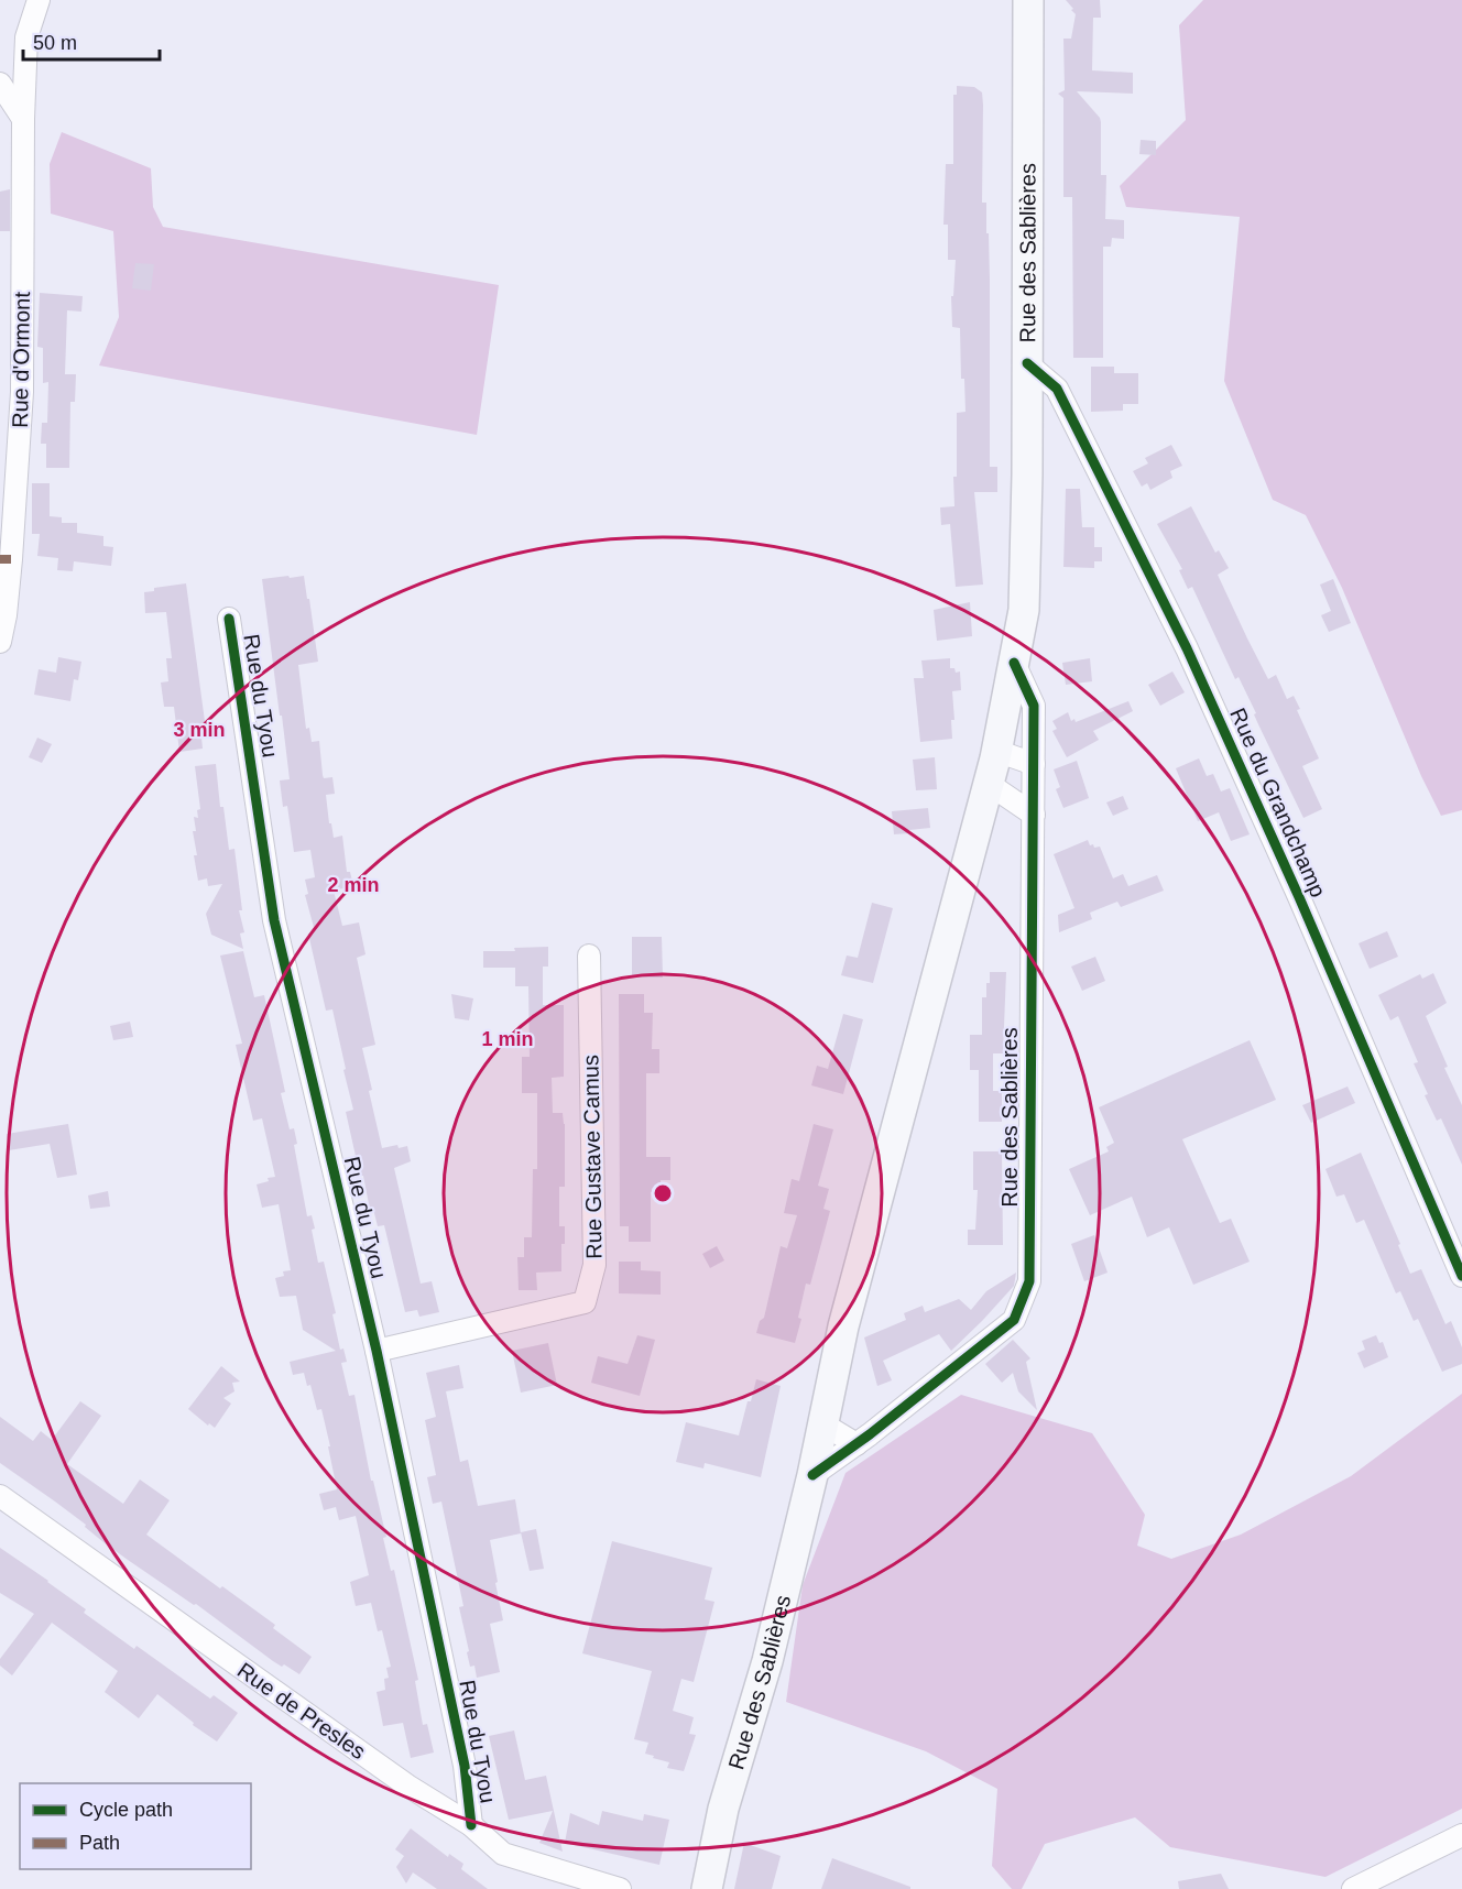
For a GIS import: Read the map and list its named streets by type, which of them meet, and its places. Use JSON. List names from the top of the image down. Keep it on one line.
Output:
{"streets":{"main road":["Rue des Sablières"],"street":["Rue d'Ormont","Rue du Tyou","Rue du Grandchamp","Rue Gustave Camus","Rue de Presles"]},"crossings":[["Rue des Sablières","Rue du Grandchamp"],["Rue du Tyou","Rue Gustave Camus"],["Rue du Tyou","Rue de Presles"]],"legend":["Cycle path","Path"],"scale_bar":"50 m","rings":["3 min","2 min","1 min"]}
